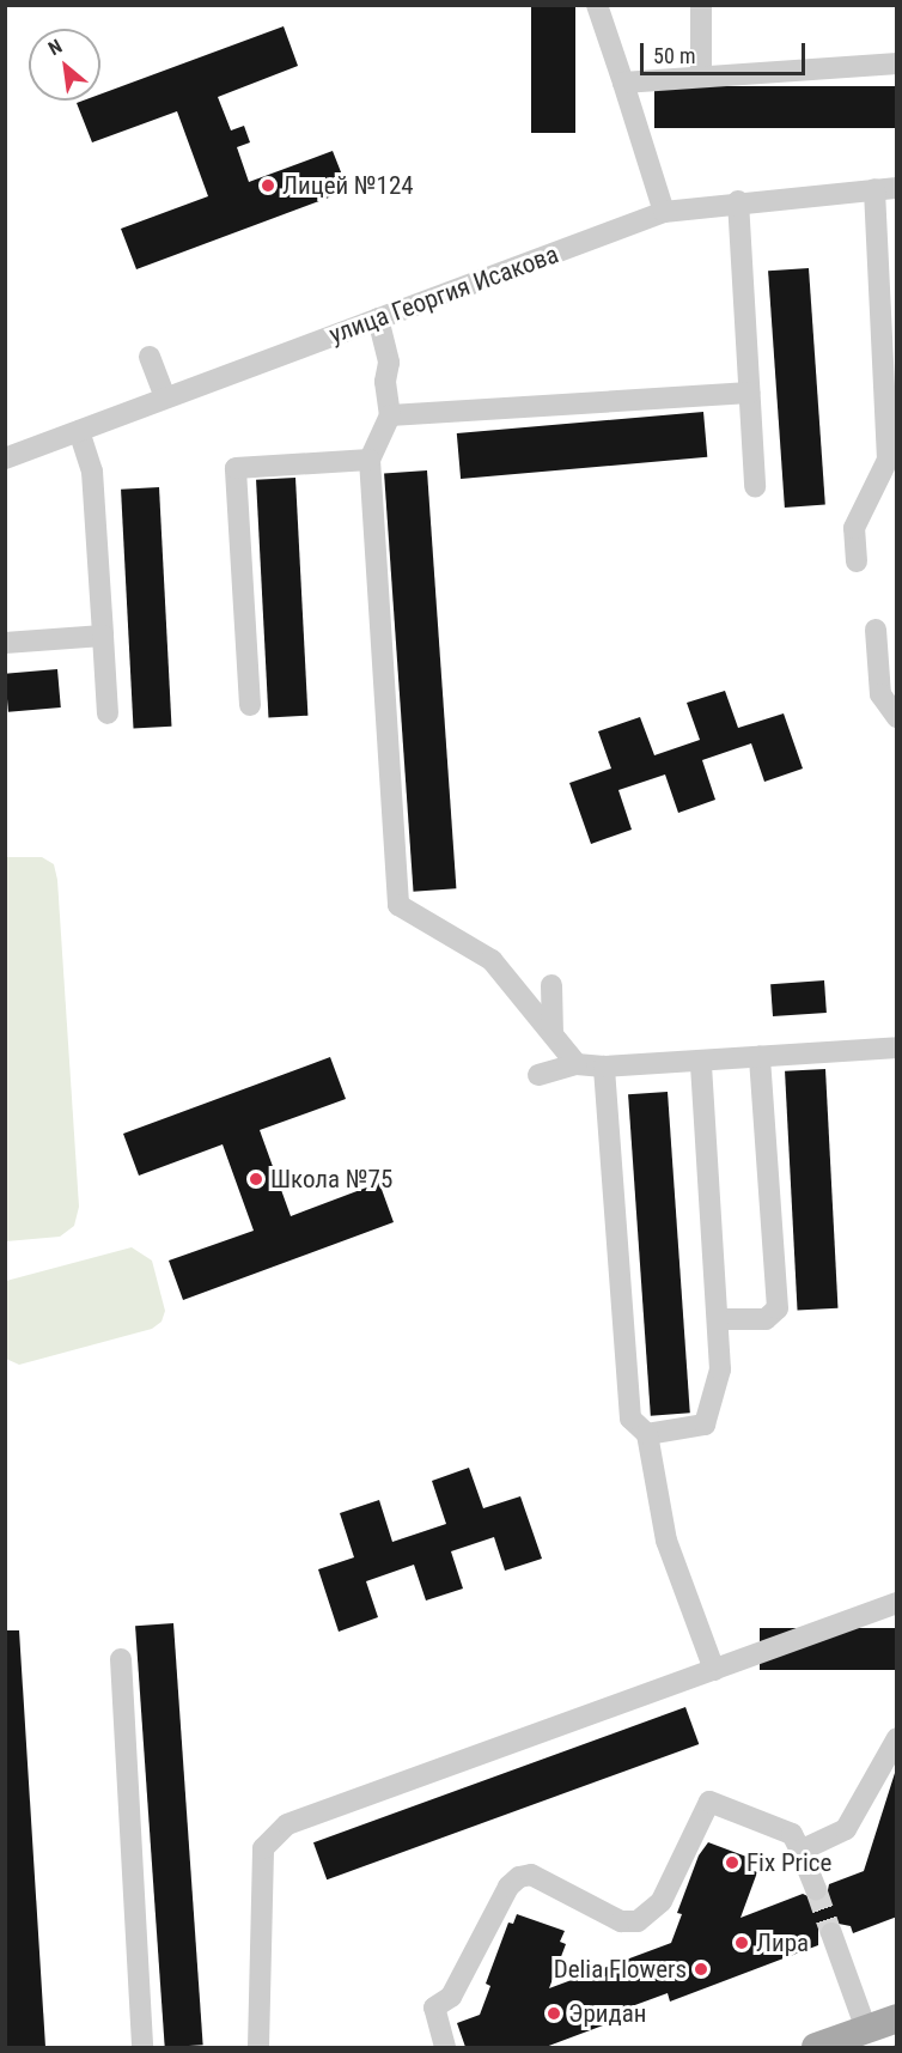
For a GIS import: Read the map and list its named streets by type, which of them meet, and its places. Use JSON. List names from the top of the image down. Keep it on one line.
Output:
{"streets":{"street":["улица Георгия Исакова"]},"places":["Лицей №124","Школа №75","Fix Price","Лира","Delia Flowers","Эридан"],"scale_bar":"50 m","north":"top left"}
